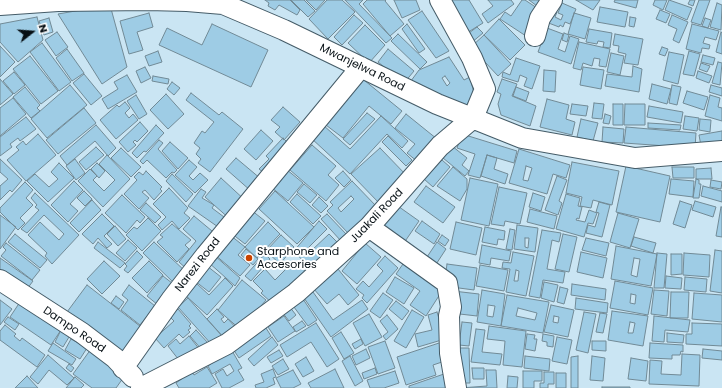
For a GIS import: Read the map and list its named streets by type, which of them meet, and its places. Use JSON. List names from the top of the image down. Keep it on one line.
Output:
{"streets":{"street":["Mwanjelwa Road","Juakali Road","Narezi Road","Dampo Road"]},"crossings":[["Mwanjelwa Road","Juakali Road"],["Mwanjelwa Road","Narezi Road"],["Juakali Road","Dampo Road"],["Narezi Road","Dampo Road"]],"places":["Starphone and Accesories"],"north":"right"}
